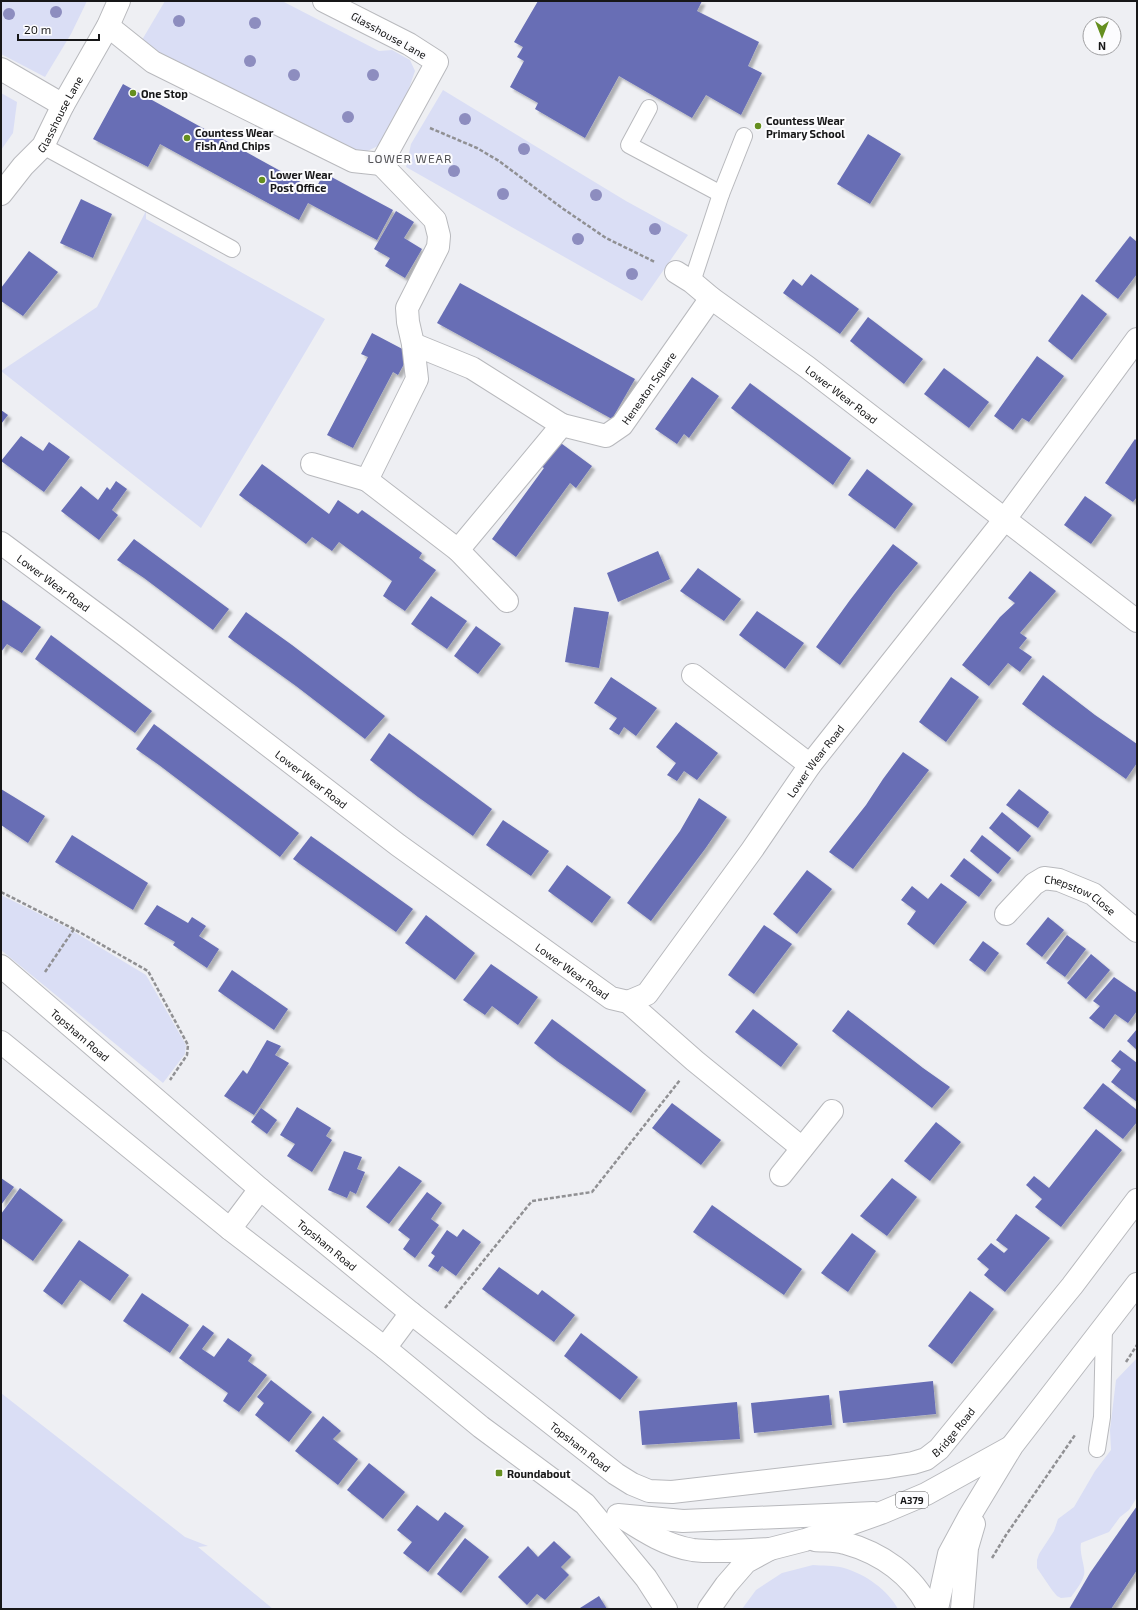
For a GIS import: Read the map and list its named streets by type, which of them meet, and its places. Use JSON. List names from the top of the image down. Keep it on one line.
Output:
{"streets":{"street":["Glasshouse Lane","Heneaton Square","Lower Wear Road","Chepstow Close","Topsham Road","Bridge Road","A379"]},"crossings":[["Heneaton Square","Lower Wear Road"],["Topsham Road","Bridge Road"]],"districts":["LOWER WEAR"],"places":{"other":["One Stop","Countess Wear Primary School","Countess Wear Fish And Chips","Lower Wear Post Office"],"transit":["Roundabout"]},"scale_bar":"20 m","north":"bottom"}
